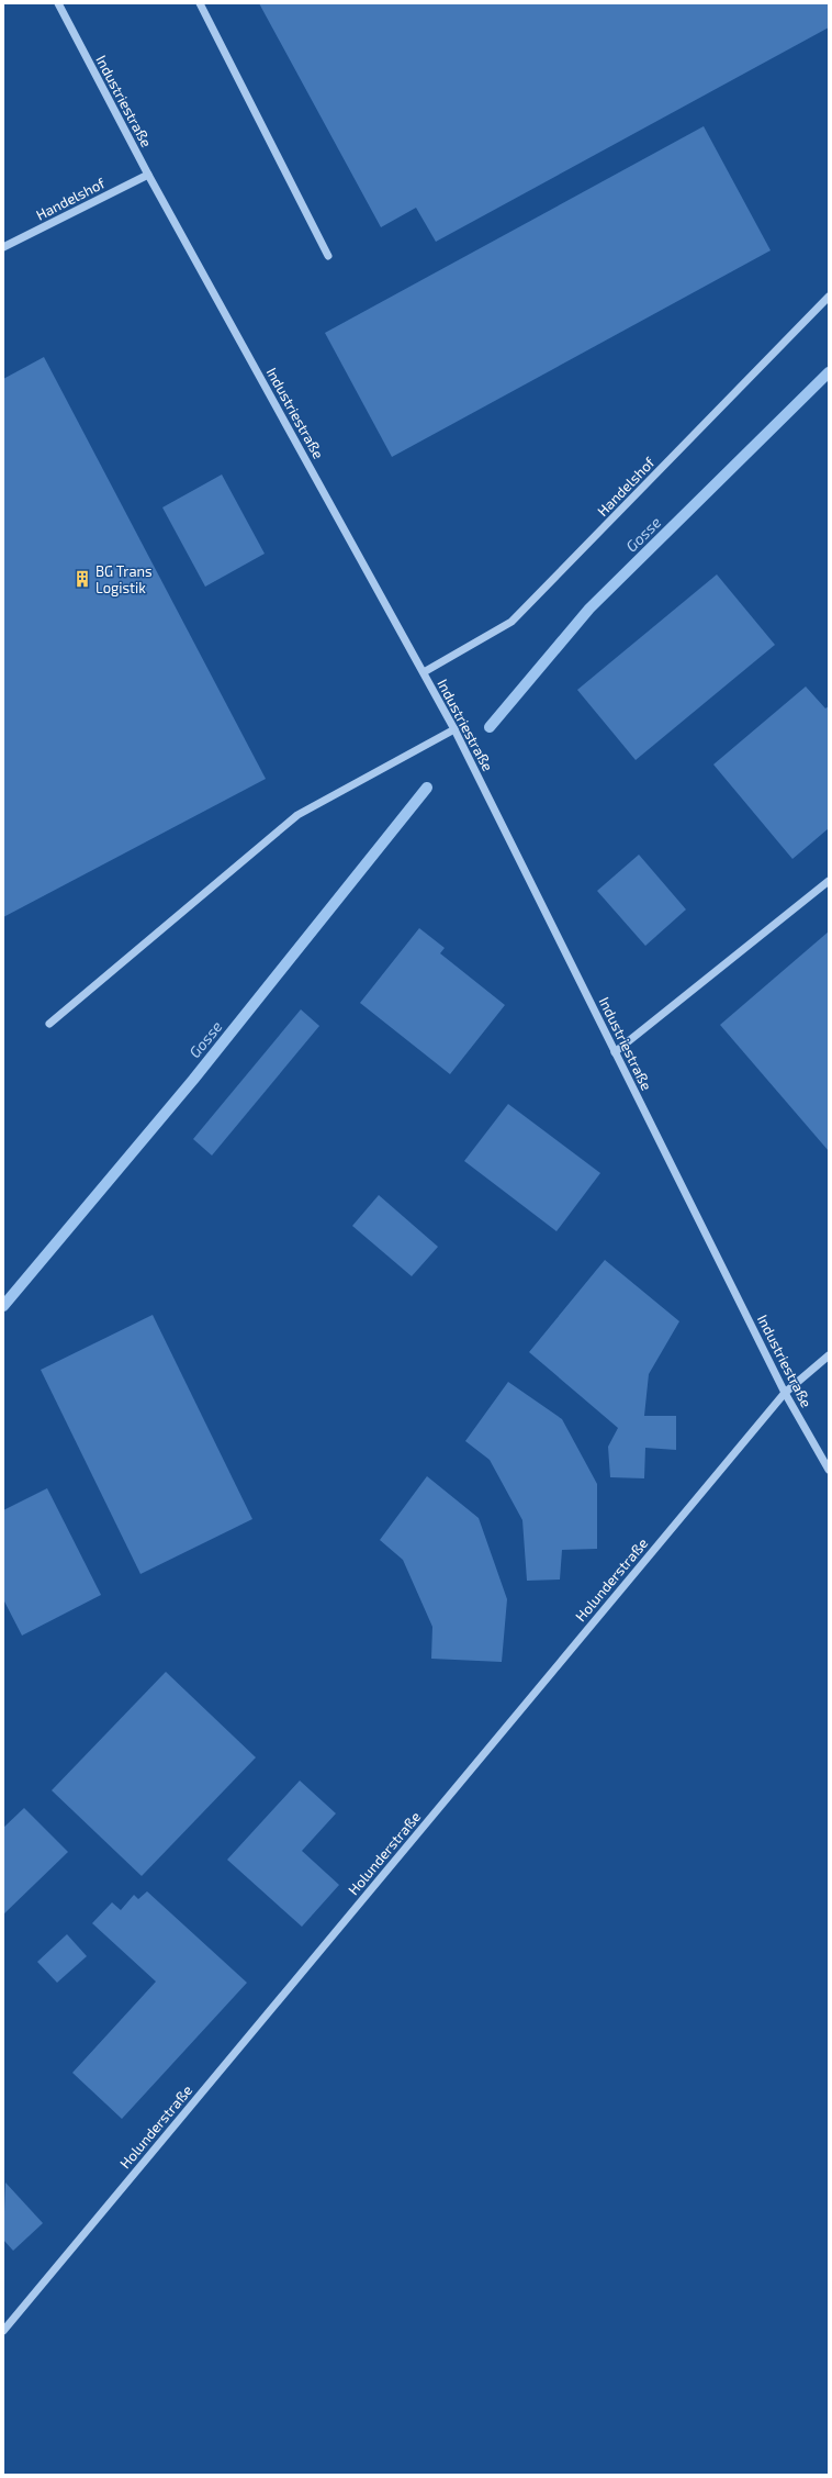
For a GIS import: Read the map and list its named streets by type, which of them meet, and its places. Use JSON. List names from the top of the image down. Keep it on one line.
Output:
{"streets":{"street":["Industriestraße","Handelshof","Holunderstraße"]},"crossings":[["Industriestraße","Handelshof"],["Industriestraße","Holunderstraße"]],"water":["Gosse"],"places":{"building":["BG Trans Logistik"]}}
